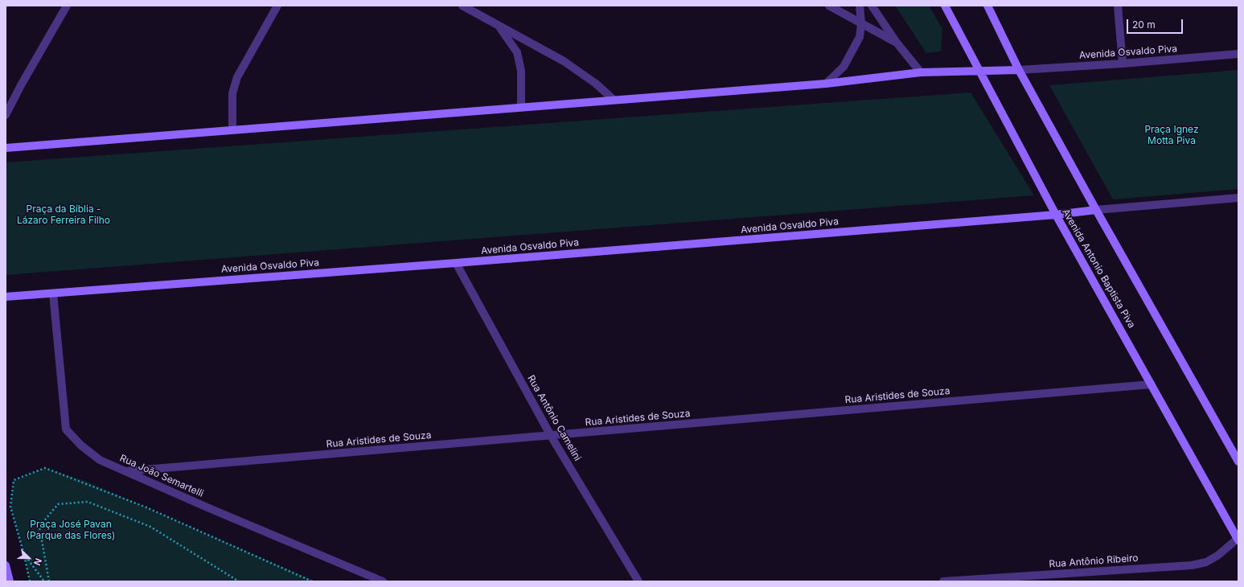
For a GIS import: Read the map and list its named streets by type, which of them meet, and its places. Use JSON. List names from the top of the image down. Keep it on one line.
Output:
{"streets":{"street":["Avenida Osvaldo Piva","Avenida Antonio Baptista Piva","Rua Aristides de Souza","Rua Antônio Camelini","Rua João Semartelli","Rua Antônio Ribeiro"]},"crossings":[["Avenida Osvaldo Piva","Avenida Antonio Baptista Piva"],["Avenida Osvaldo Piva","Rua Antônio Camelini"],["Avenida Osvaldo Piva","Rua João Semartelli"],["Avenida Antonio Baptista Piva","Rua Aristides de Souza"],["Avenida Antonio Baptista Piva","Rua Antônio Ribeiro"],["Rua Aristides de Souza","Rua Antônio Camelini"],["Rua Aristides de Souza","Rua João Semartelli"]],"parks":["Praça Ignez Motta Piva","Praça da Bíblia - Lázaro Ferreira Filho","Praça José Pavan (Parque das Flores)"],"scale_bar":"20 m","north":"bottom right"}
